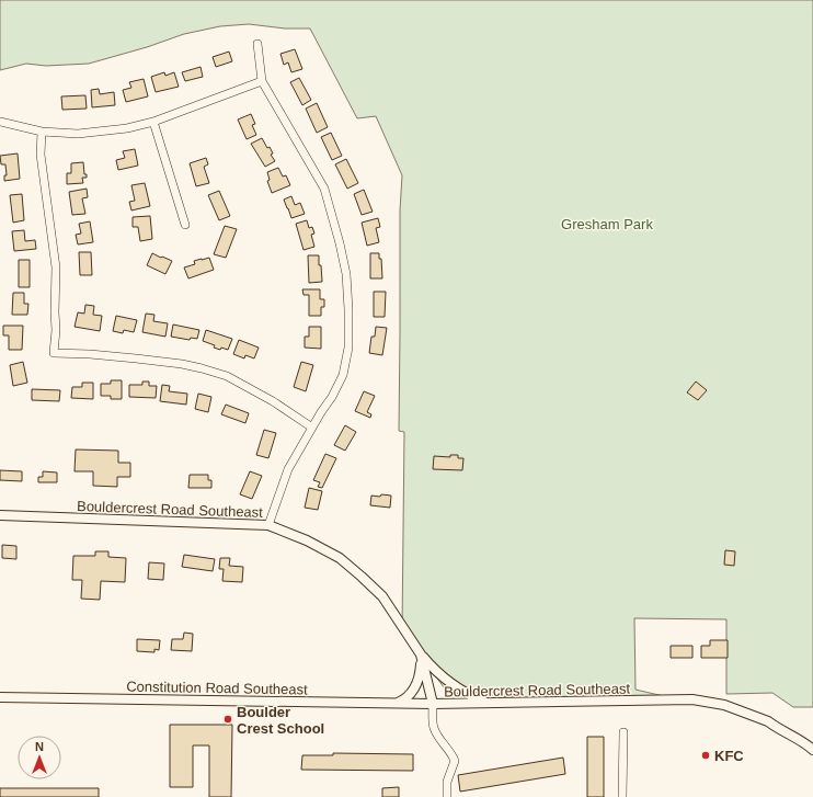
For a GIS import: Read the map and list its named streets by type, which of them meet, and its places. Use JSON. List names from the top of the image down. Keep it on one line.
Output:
{"streets":{"street":["Bouldercrest Road Southeast","Constitution Road Southeast"]},"crossings":[["Bouldercrest Road Southeast","Constitution Road Southeast"]],"parks":["Gresham Park"],"places":["Boulder Crest School","KFC"],"north":"top"}
